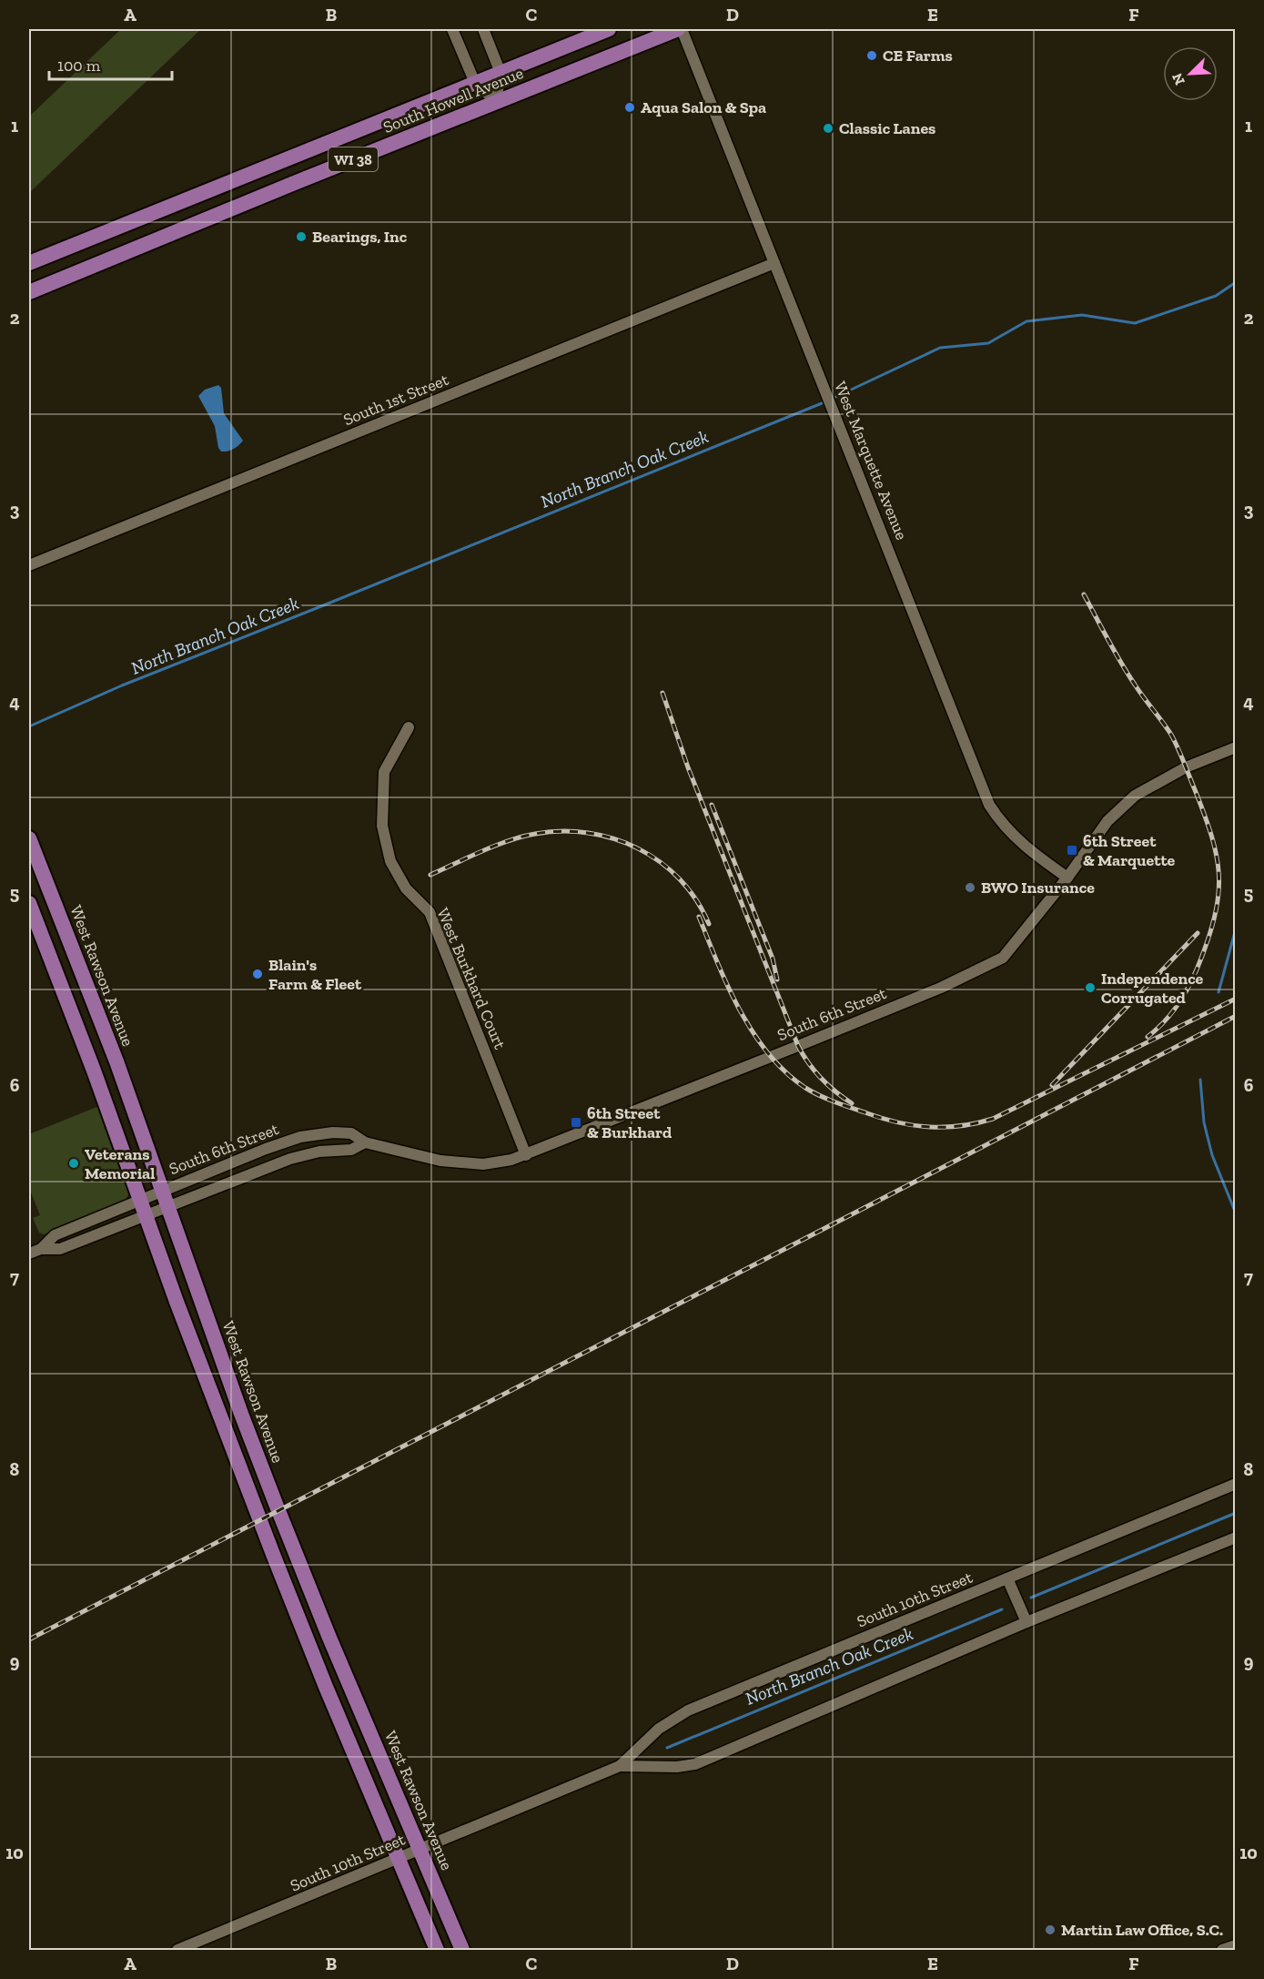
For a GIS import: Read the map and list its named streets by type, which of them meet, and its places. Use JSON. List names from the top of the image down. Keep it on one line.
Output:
{"streets":{"main road":["South Howell Avenue","WI 38","West Rawson Avenue"],"street":["South 1st Street","West Marquette Avenue","West Burkhard Court","South 6th Street","South 10th Street"]},"crossings":[["South Howell Avenue","West Marquette Avenue"],["South 1st Street","West Marquette Avenue"],["West Marquette Avenue","South 6th Street"],["West Rawson Avenue","South 6th Street"],["West Rawson Avenue","South 10th Street"],["West Burkhard Court","South 6th Street"]],"water":["North Branch Oak Creek"],"places":{"other":["CE Farms","Aqua Salon & Spa","Classic Lanes","Bearings, Inc","BWO Insurance","Blain's Farm & Fleet","Independence Corrugated","Veterans Memorial","Martin Law Office, S.C."],"transit":["6th Street & Marquette","6th Street & Burkhard"]},"scale_bar":"100 m","north":"bottom left","grid":{"columns":["A","B","C","D","E","F"],"rows":["1","2","3","4","5","6","7","8","9","10"]}}
